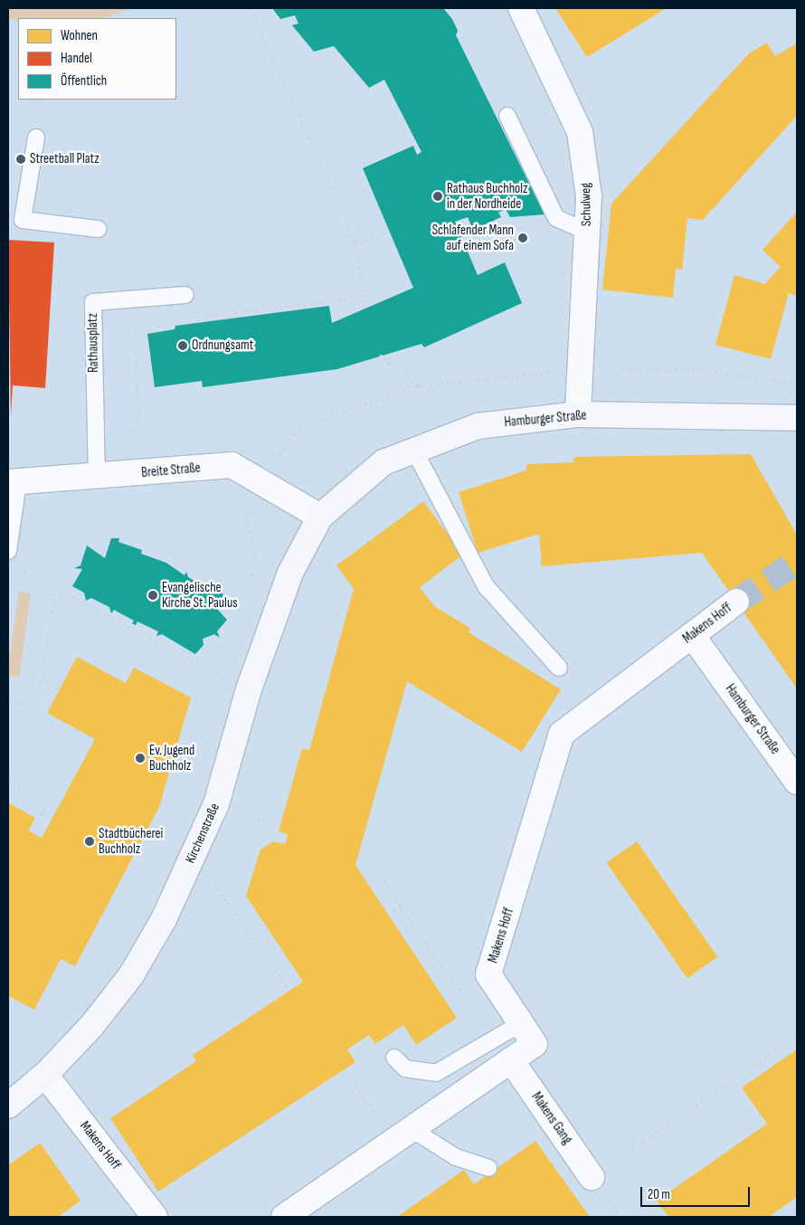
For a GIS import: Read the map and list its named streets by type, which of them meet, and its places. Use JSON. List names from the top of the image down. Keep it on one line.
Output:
{"streets":{"main road":["Hamburger Straße","Kirchenstraße"],"street":["Schulweg","Breite Straße","Makens Hoff","Makens Gang"],"lane":["Rathausplatz"]},"crossings":[["Schulweg","Hamburger Straße"],["Rathausplatz","Breite Straße"],["Hamburger Straße","Breite Straße"],["Hamburger Straße","Makens Hoff"],["Hamburger Straße","Kirchenstraße"],["Breite Straße","Kirchenstraße"],["Makens Hoff","Kirchenstraße"],["Makens Hoff","Makens Gang"]],"places":["Streetball Platz","Rathaus Buchholz in der Nordheide","Schlafender Mann auf einem Sofa","Ordnungsamt","Evangelische Kirche St. Paulus","Ev. Jugend Buchholz","Stadtbücherei Buchholz"],"legend":["Wohnen","Handel","Öffentlich"],"scale_bar":"20 m"}
